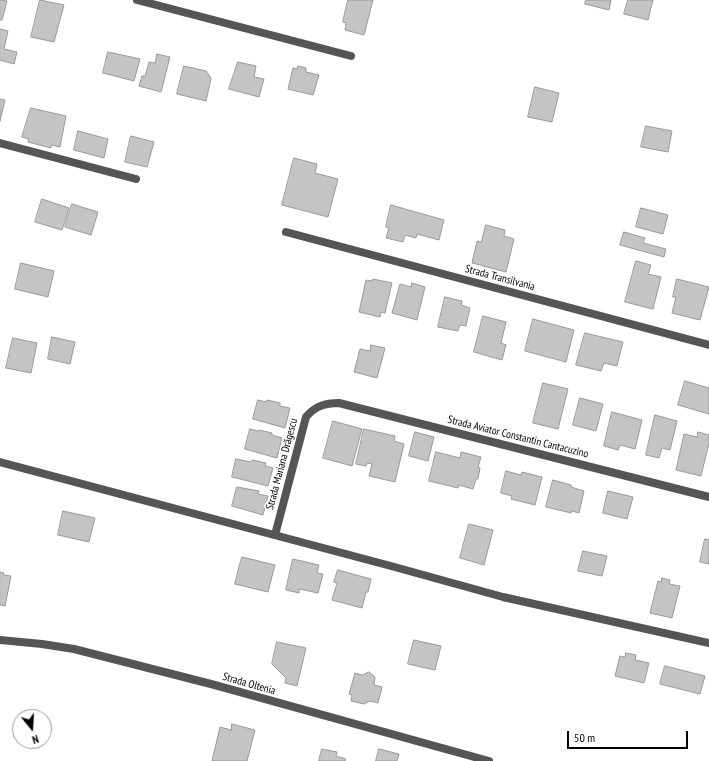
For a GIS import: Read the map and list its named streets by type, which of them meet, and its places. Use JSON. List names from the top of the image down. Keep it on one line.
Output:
{"streets":{"street":["Strada Transilvania","Strada Aviator Constantin Cantacuzino","Strada Mariana Drăgescu","Strada Oltenia"]},"crossings":[["Strada Aviator Constantin Cantacuzino","Strada Mariana Drăgescu"]],"scale_bar":"50 m","north":"bottom"}
